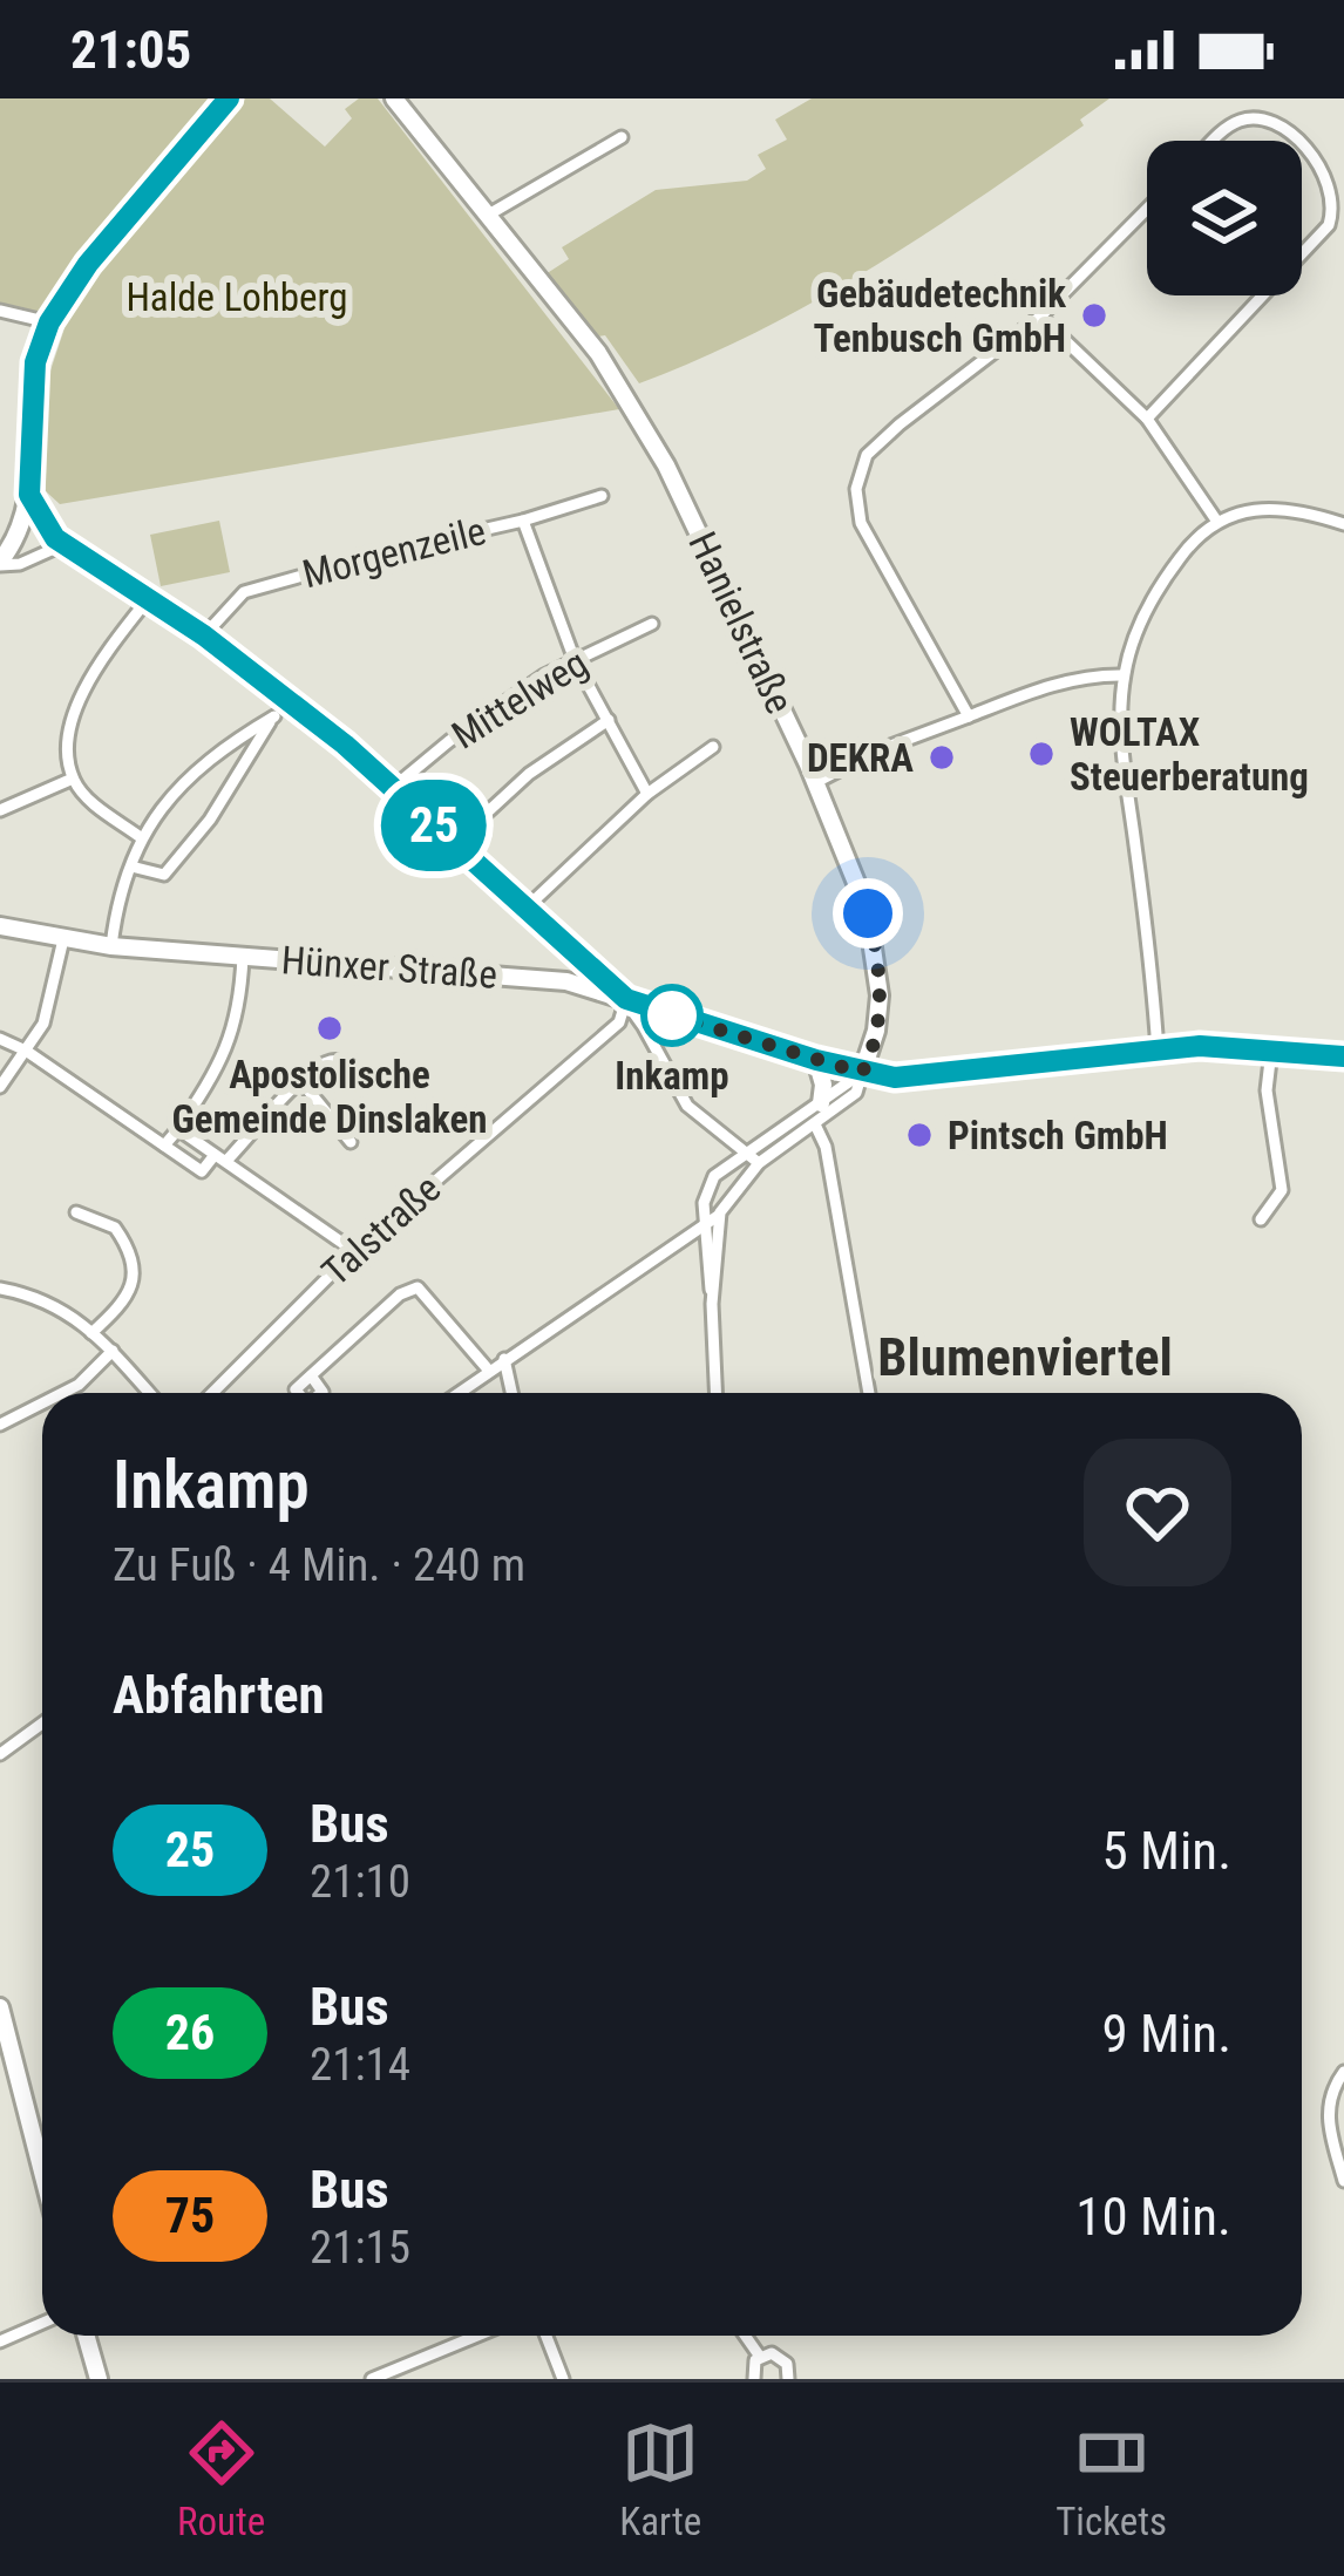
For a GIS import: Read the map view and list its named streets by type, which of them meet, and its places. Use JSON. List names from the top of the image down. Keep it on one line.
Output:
{"streets":{"main road":["Hanielstraße","Hünxer Straße"],"street":["Morgenzeile","Mittelweg","Talstraße"]},"crossings":[["Hanielstraße","Hünxer Straße"]],"districts":["Blumenviertel"],"parks":["Halde Lohberg"],"places":["Gebäudetechnik Tenbusch GmbH","WOLTAX Steuerberatung","DEKRA","Inkamp","Apostolische Gemeinde Dinslaken","Pintsch GmbH"],"lines":["bus line 25"],"page":{"status":"21:05","on_map":"25","heading":[["Inkamp","Zu Fuß · 4 Min. · 240 m"],"Abfahrten"],"list":[{"mark":"25","name":"Bus","note":"21:10","value":"5 Min."},{"mark":"26","name":"Bus","note":"21:14","value":"9 Min."},{"mark":"75","name":"Bus","note":"21:15","value":"10 Min."}],"tabs":["Route","Karte","Tickets"]}}
